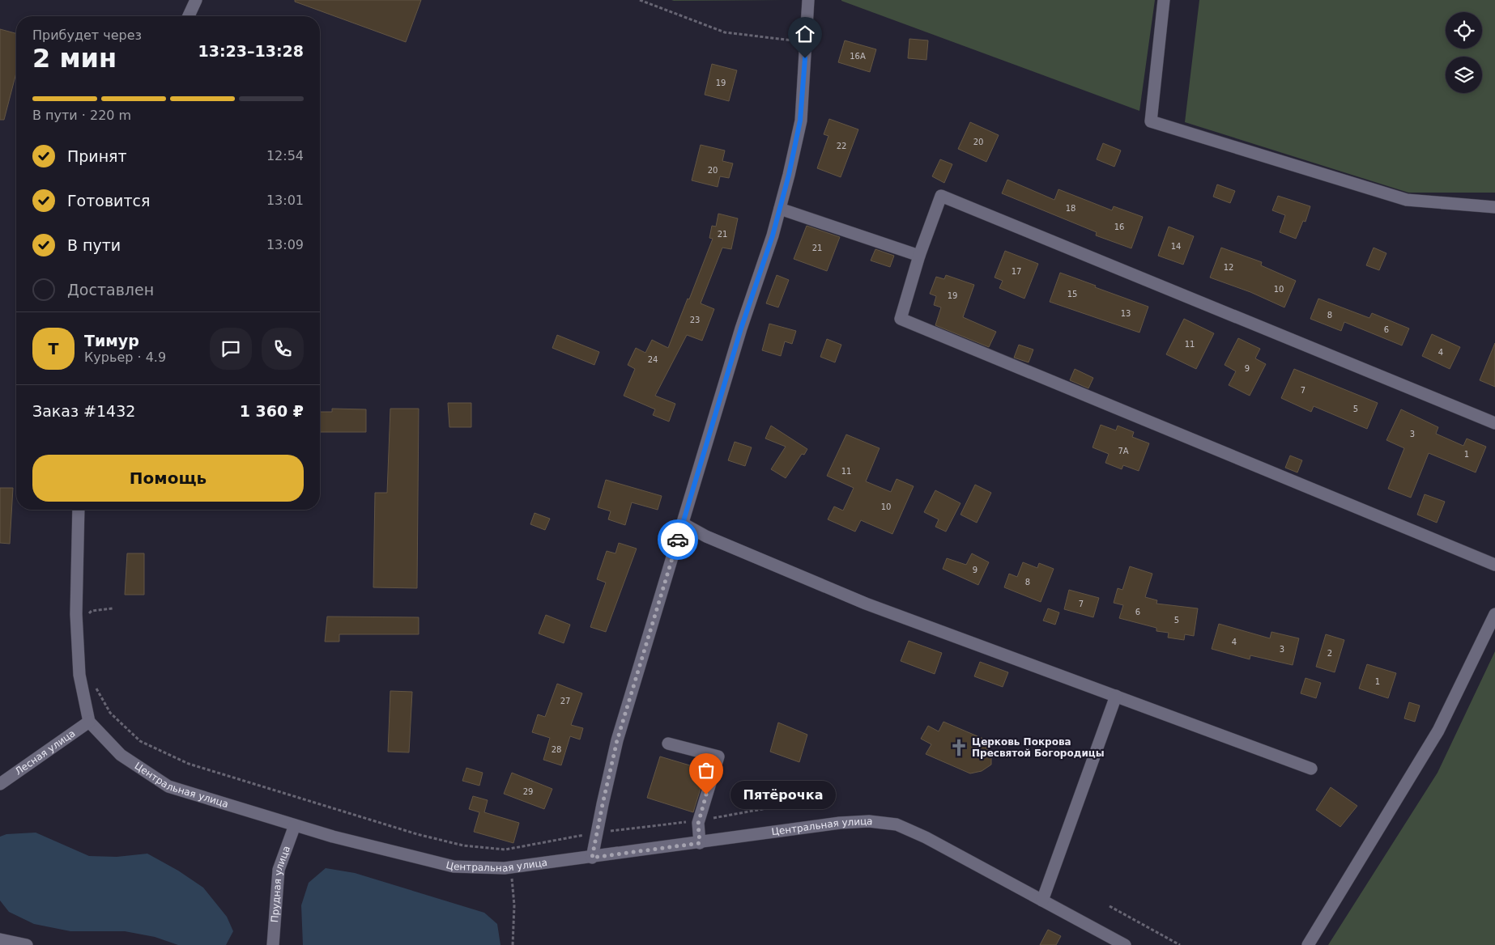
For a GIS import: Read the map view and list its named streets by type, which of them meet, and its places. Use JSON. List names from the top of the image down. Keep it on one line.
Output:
{"streets":{"street":["Лесная улица","Центральная улица","Прудная улица"]},"crossings":[["Лесная улица","Центральная улица"],["Центральная улица","Прудная улица"]],"places":{"church":["Церковь Покрова Пресвятой Богородицы"],"other":["Пятёрочка"]},"house_numbers":["16А","19","20","22","20","18","16","21","14","21","12","17","10","15","19","13","8","23","6","11","4","24","9","7","5","3","7А","1","11","10","9","8","7","6","5","4","3","2","1","27","28","29"],"page":{"heading":["2 мин","Прибудет через","13:23–13:28"],"panel":["Тимур","Курьер · 4.9","Заказ #1432","1 360 ₽"],"bar":"В пути · 220 m","list":[["Принят","12:54"],["Готовится","13:01"],["В пути","13:09"],"Доставлен"],"round":"Т","buttons":"Помощь","bubble":"Пятёрочка"}}
